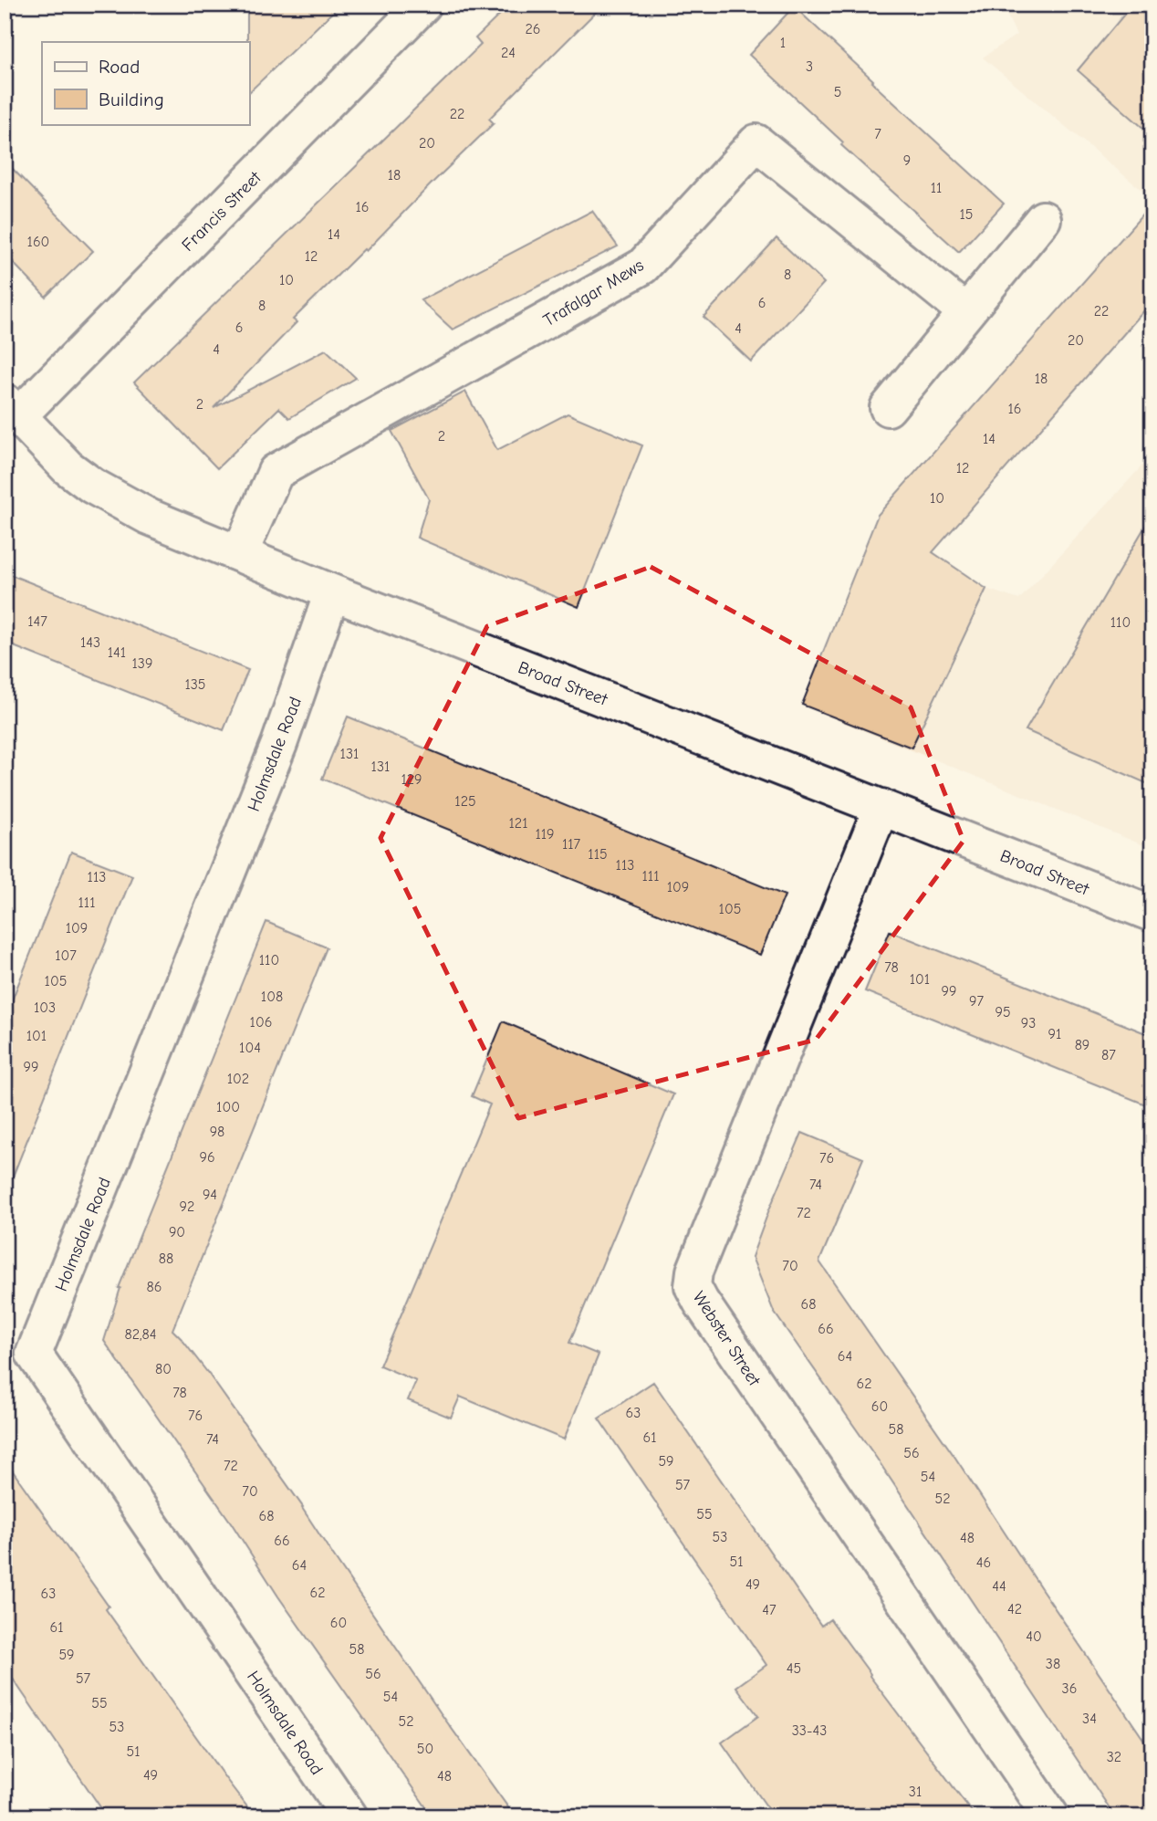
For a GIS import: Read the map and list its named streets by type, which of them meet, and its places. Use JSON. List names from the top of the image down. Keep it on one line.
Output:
{"streets":{"street":["Francis Street","Trafalgar Mews","Broad Street","Holmsdale Road","Webster Street"]},"crossings":[["Francis Street","Broad Street"],["Trafalgar Mews","Broad Street"],["Broad Street","Holmsdale Road"],["Broad Street","Webster Street"]],"house_numbers":["26","1","24","3","5","22","7","20","9","18","11","16","15","14","160","12","8","10","6","8","22","6","4","20","4","18","2","16","2","14","12","10","147","110","143","141","139","135","131","131","129","125","121","119","117","115","113","111","113","109","111","105","109","107","110","78","101","105","99","108","97","103","95","106","93","91","101","89","104","87","99","102","100","98","96","76","74","94","92","72","90","88","70","86","68","66","82,84","64","80","62","78","60","63","76","58","61","74","56","59","72","54","57","70","52","55","68","53","48","66","51","46","64","49","44","62","63","42","47","60","61","40","58","59","38","45","56","57","36","54","55","34","52","53","33-43","50","51","32","49","48","31"],"legend":["Road","Building"]}
